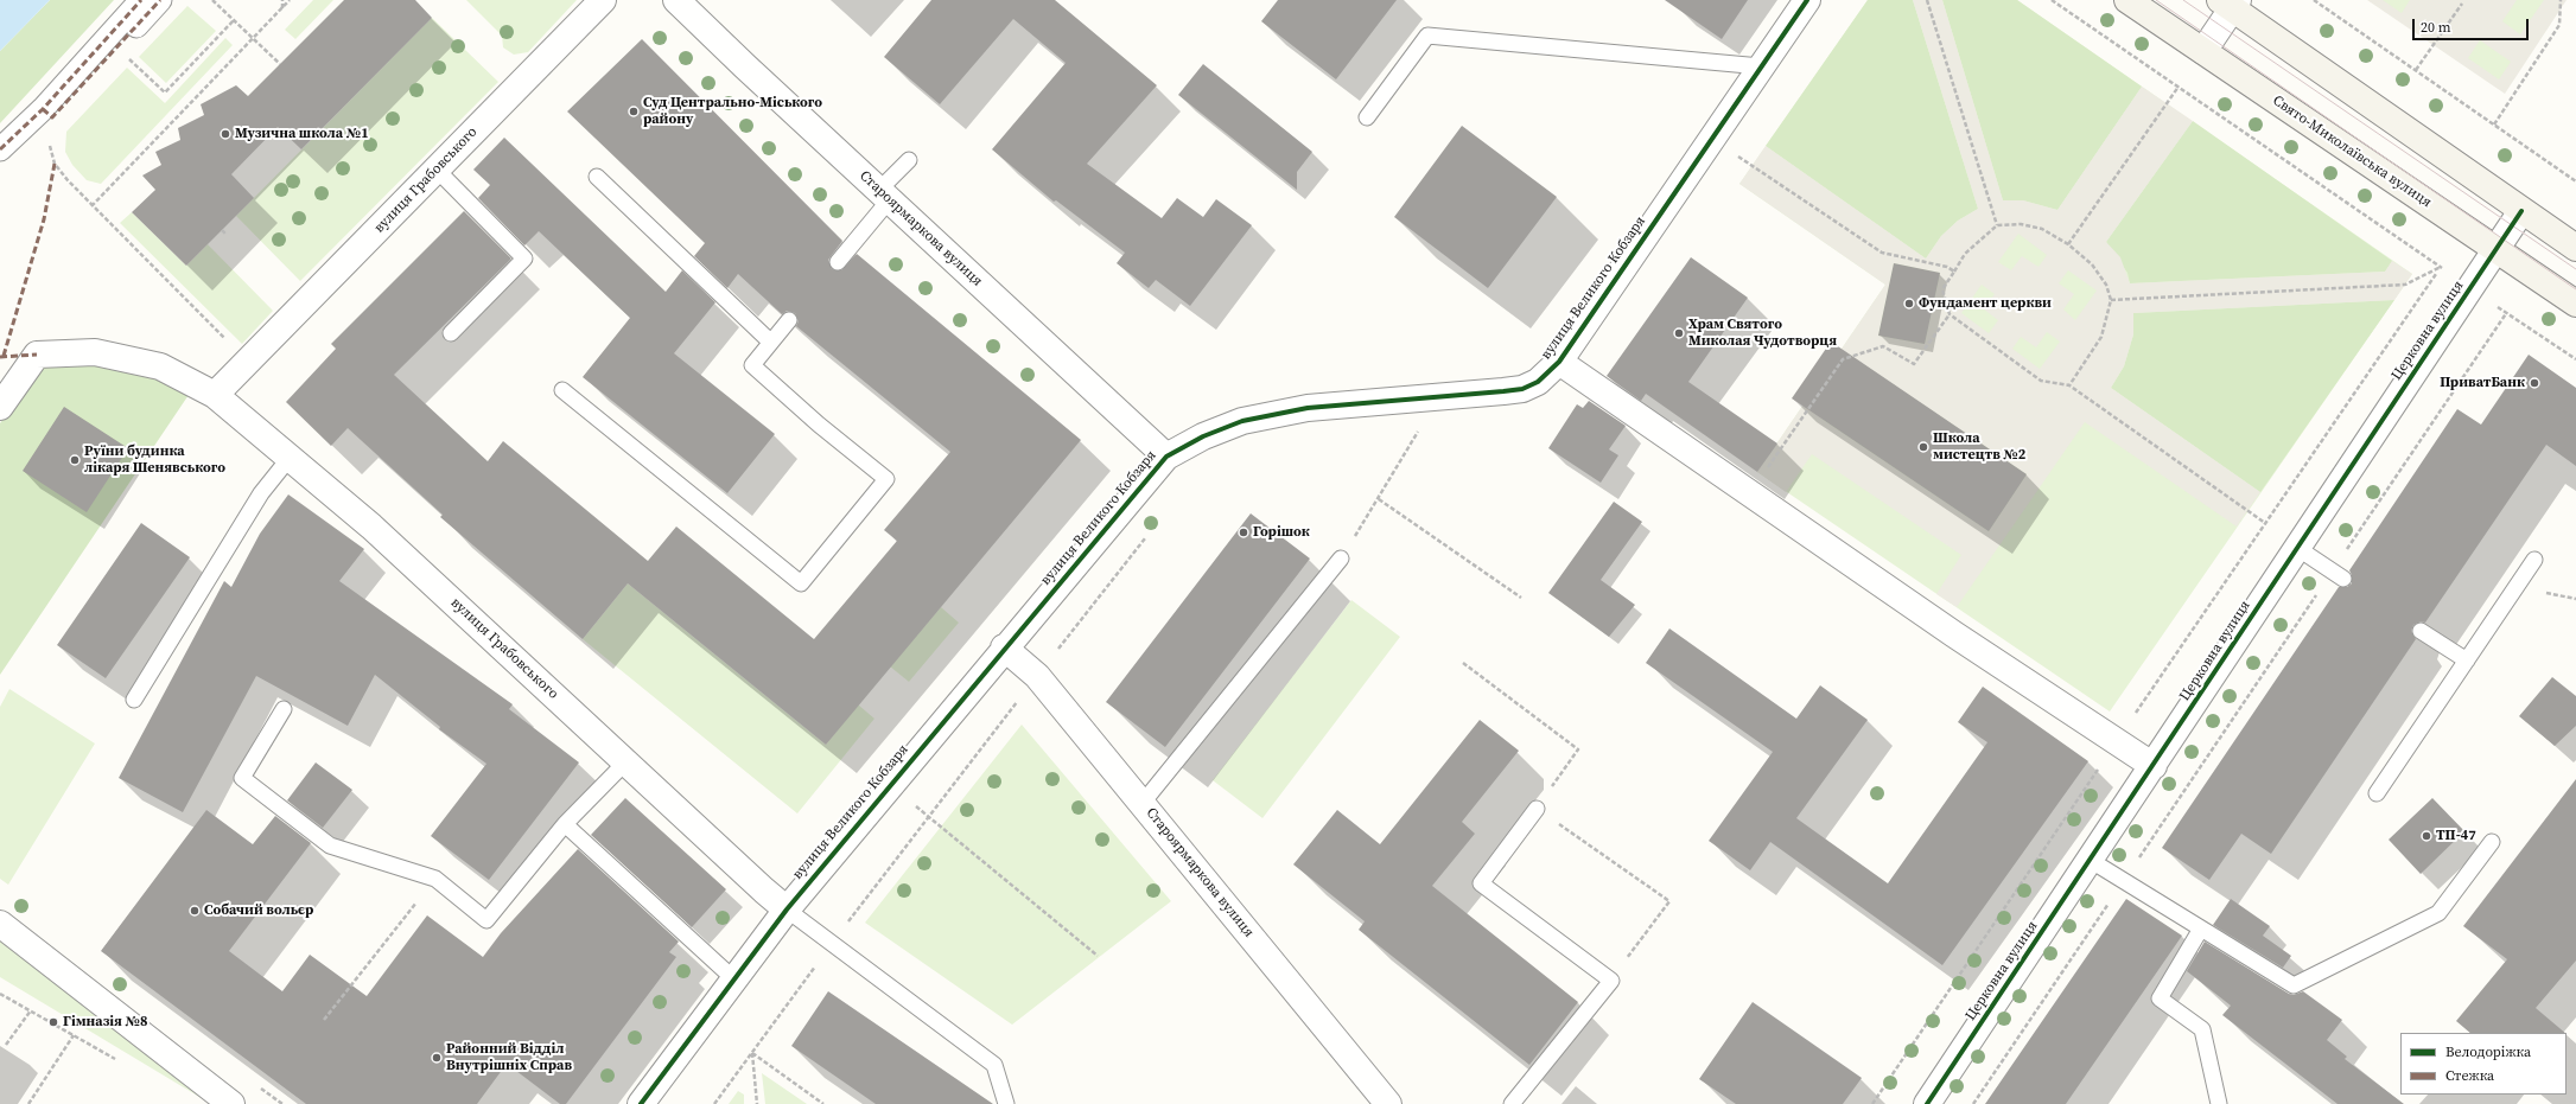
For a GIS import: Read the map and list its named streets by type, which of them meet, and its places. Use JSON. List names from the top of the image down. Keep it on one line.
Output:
{"streets":{"main road":["Свято-Миколаївська вулиця"],"street":["вулиця Грабовського","Староярмаркова вулиця","вулиця Великого Кобзаря","Церковна вулиця"]},"crossings":[["Свято-Миколаївська вулиця","Церковна вулиця"],["вулиця Грабовського","вулиця Великого Кобзаря"],["Староярмаркова вулиця","вулиця Великого Кобзаря"]],"places":["Суд Центрально-Міського району","Музична школа №1","Фундамент церкви","Храм Святого Миколая Чудотворця","ПриватБанк","Школа мистецтв №2","Руїни будинка лікаря Шенявського","Горішок","ТП-47","Собачий вольєр","Гімназія №8","Районний Відділ Внутрішніх Справ"],"legend":["Велодоріжка","Стежка"],"scale_bar":"20 m"}
